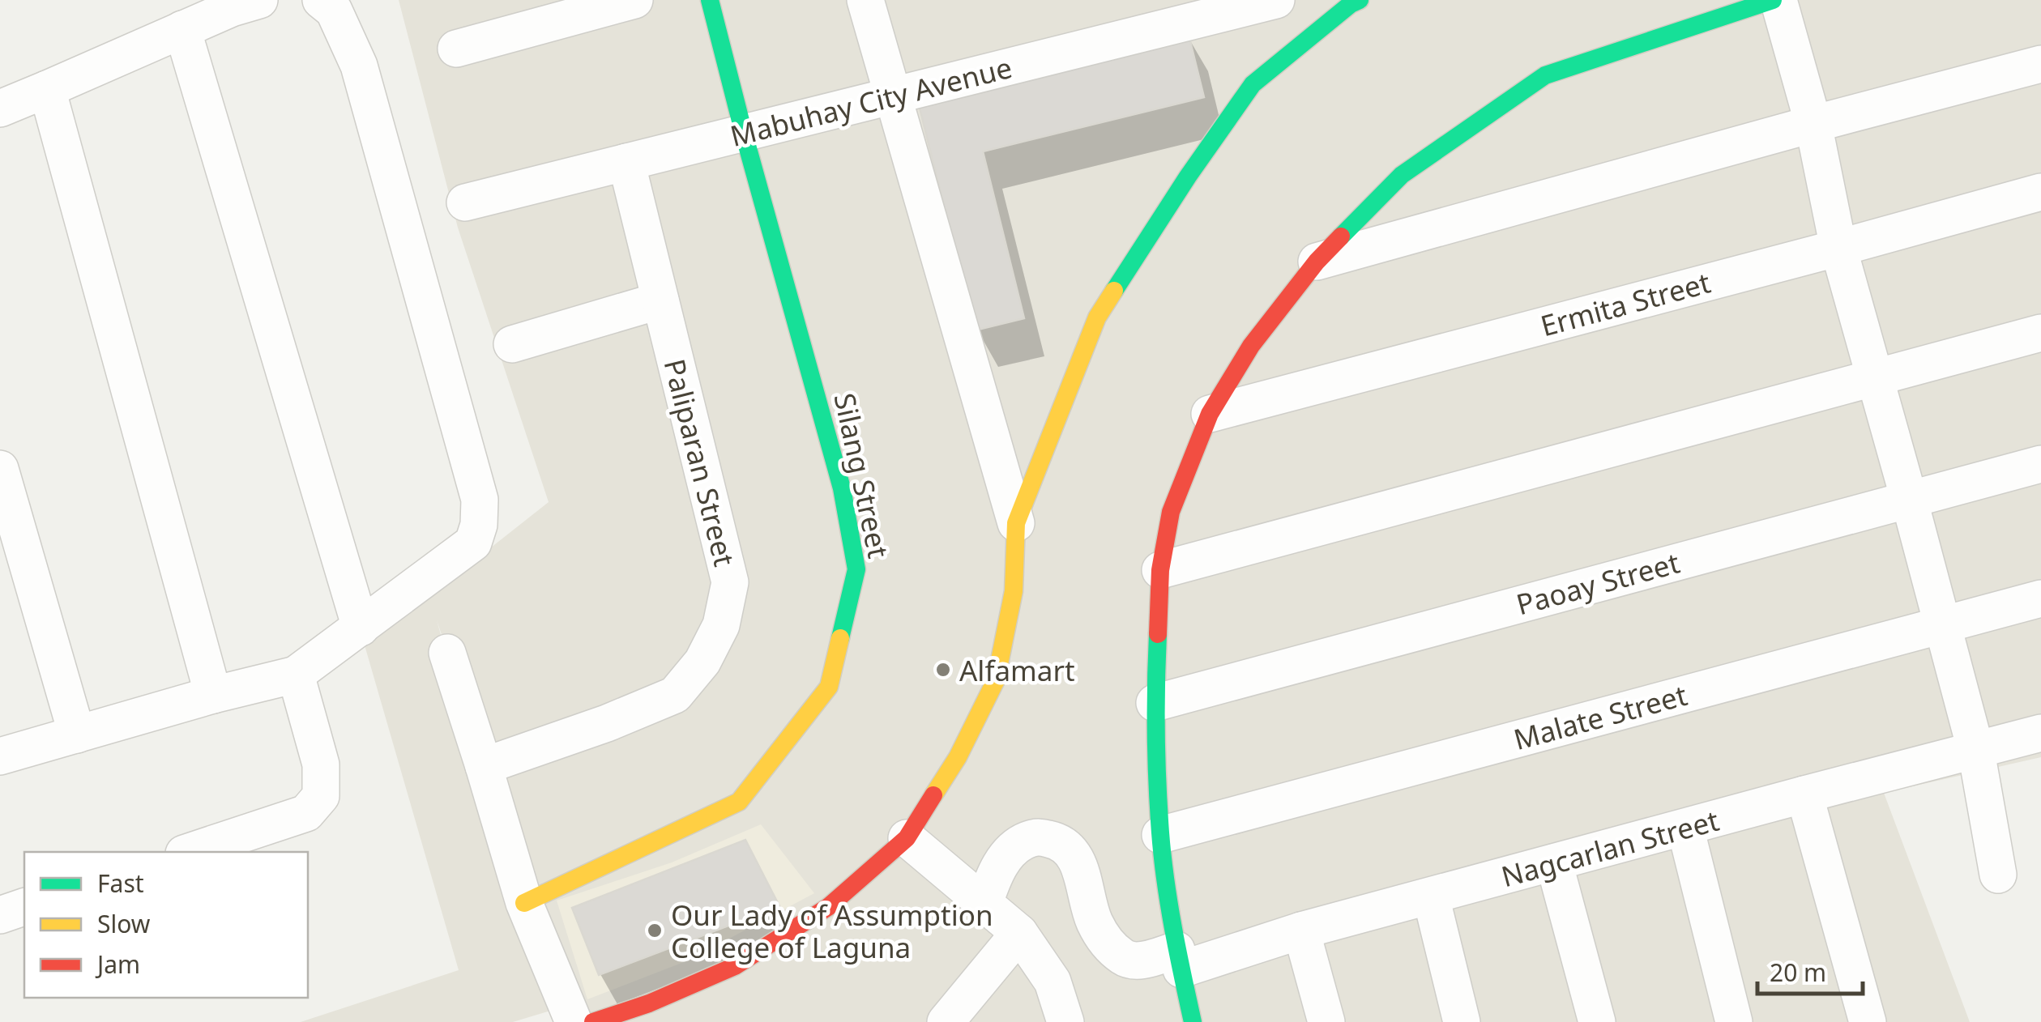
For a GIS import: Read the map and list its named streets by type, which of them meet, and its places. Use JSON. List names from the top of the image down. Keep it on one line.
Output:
{"streets":{"street":["Mabuhay City Avenue","Ermita Street","Paliparan Street","Silang Street","Paoay Street","Malate Street","Nagcarlan Street"]},"crossings":[["Mabuhay City Avenue","Paliparan Street"],["Mabuhay City Avenue","Silang Street"]],"places":["Alfamart","Our Lady of Assumption College of Laguna"],"legend":["Fast","Slow","Jam"],"scale_bar":"20 m"}
